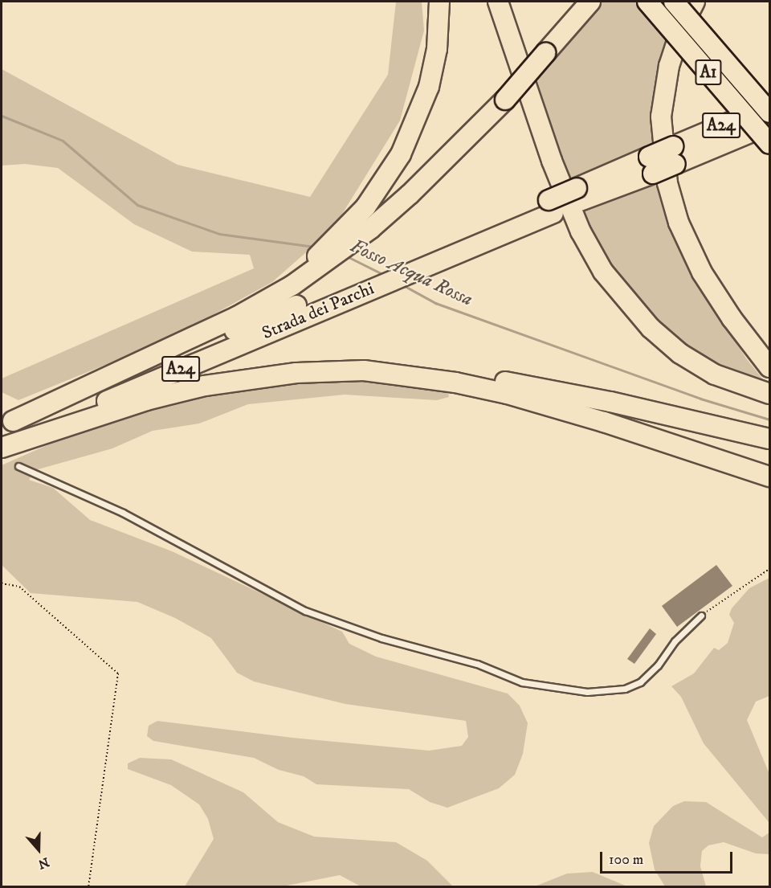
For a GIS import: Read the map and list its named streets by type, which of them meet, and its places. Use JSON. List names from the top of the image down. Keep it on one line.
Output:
{"streets":{"highway":["A1","A24","Strada dei Parchi"]},"water":["Fosso Acqua Rossa"],"scale_bar":"100 m","north":"bottom"}
